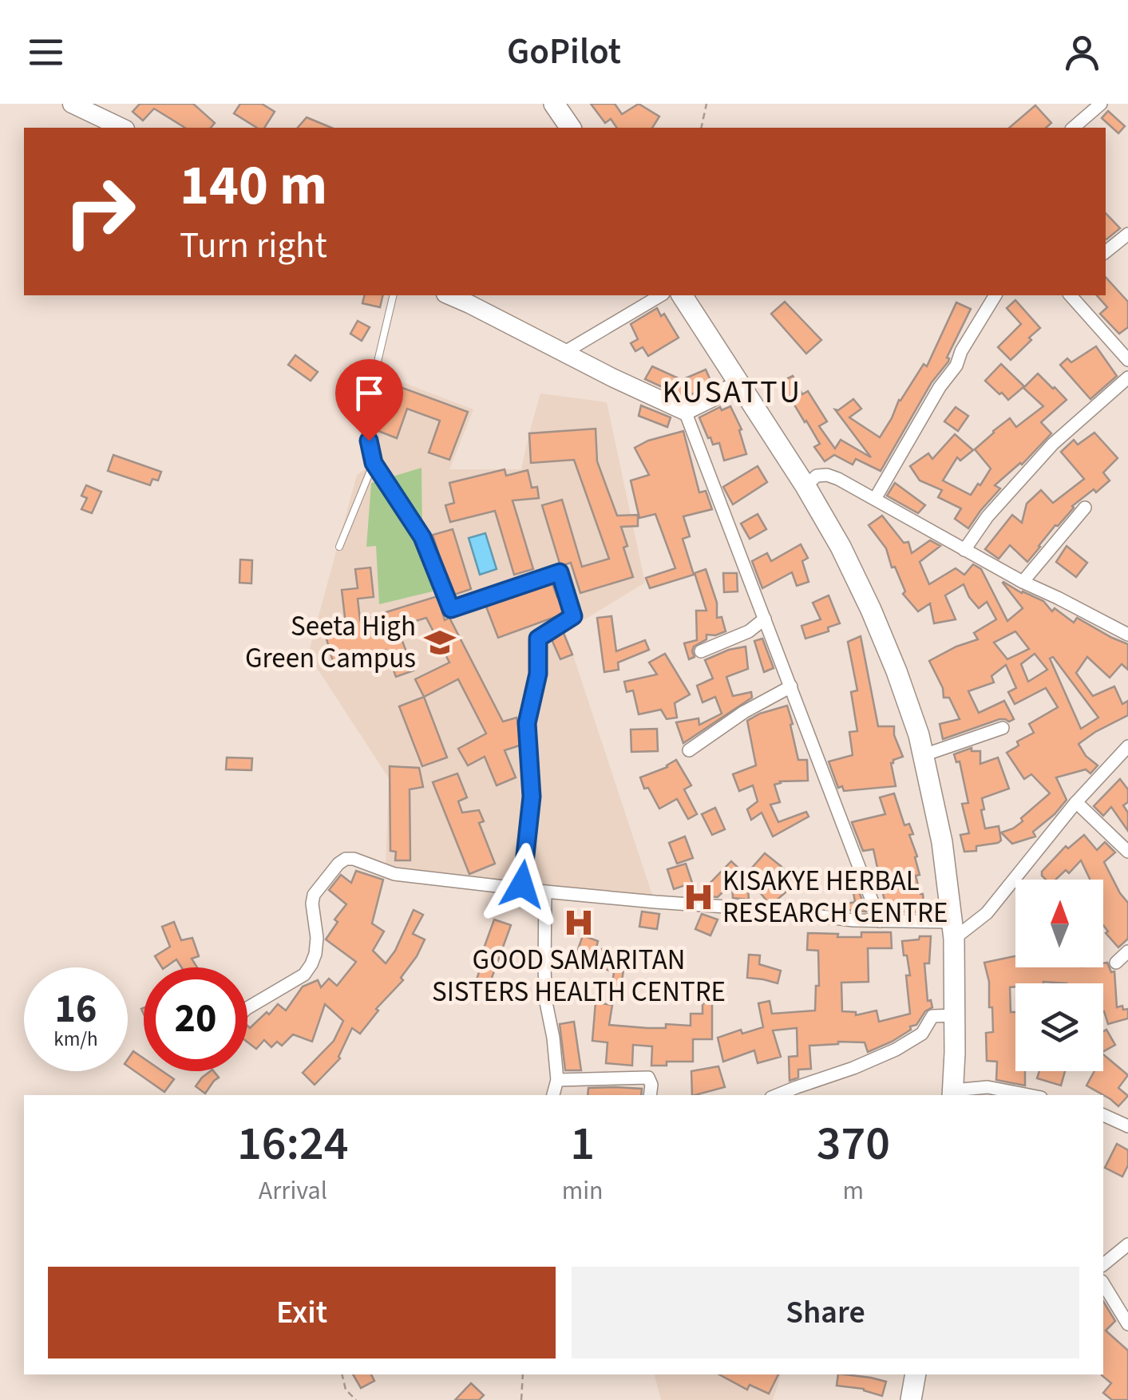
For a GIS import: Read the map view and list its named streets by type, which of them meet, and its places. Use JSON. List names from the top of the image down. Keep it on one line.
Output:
{"districts":["KUSATTU"],"places":{"school or university":["Seeta High Green Campus"],"hospital":["KISAKYE HERBAL RESEARCH CENTRE","GOOD SAMARITAN SISTERS HEALTH CENTRE"]},"north":"top","page":{"header":"GoPilot","turn":["140 m","Turn right"],"speed":"16 km/h","limit":"20","eta":["16:24","Arrival","1","min","370","m"],"buttons":["Exit","Share"]}}
